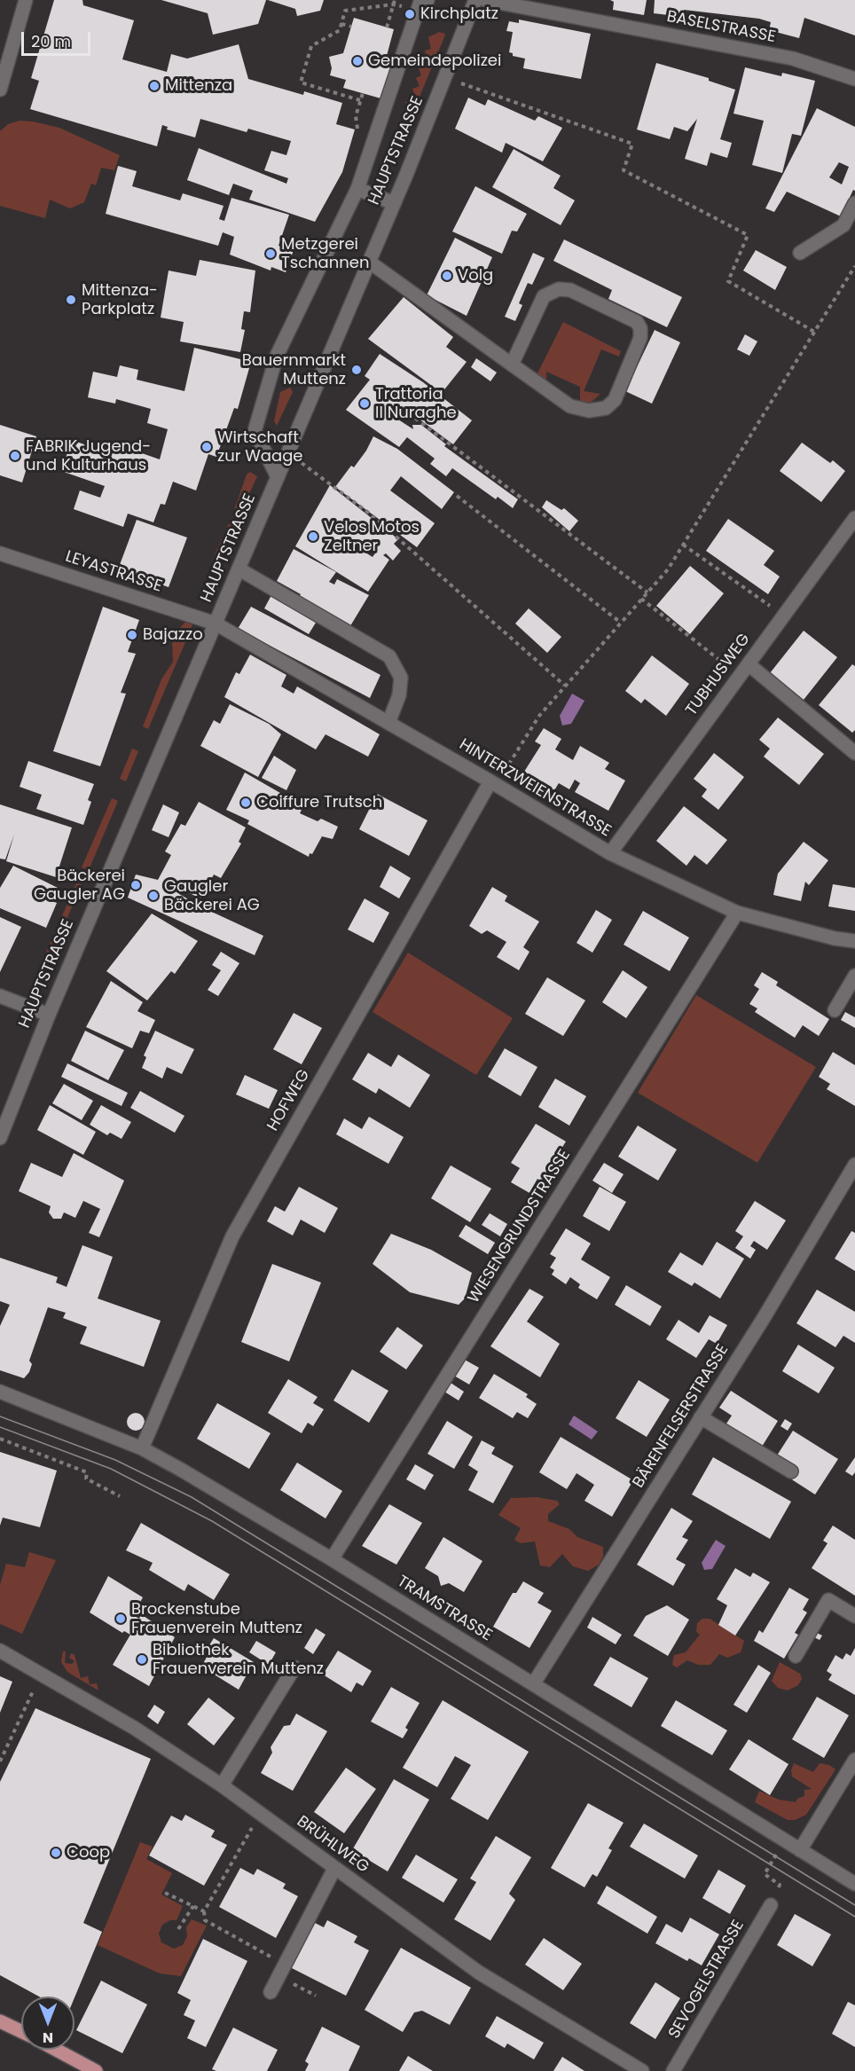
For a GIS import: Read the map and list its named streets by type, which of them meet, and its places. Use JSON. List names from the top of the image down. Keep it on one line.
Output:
{"streets":{"street":["BASELSTRASSE","HAUPTSTRASSE","LEYASTRASSE","TUBHUSWEG","HINTERZWEIENSTRASSE","HOFWEG","WIESENGRUNDSTRASSE","BÄRENFELSERSTRASSE","TRAMSTRASSE","BRÜHLWEG","SEVOGELSTRASSE"]},"crossings":[["HAUPTSTRASSE","LEYASTRASSE"],["HAUPTSTRASSE","HINTERZWEIENSTRASSE"],["LEYASTRASSE","HINTERZWEIENSTRASSE"],["TUBHUSWEG","HINTERZWEIENSTRASSE"],["HINTERZWEIENSTRASSE","HOFWEG"],["HINTERZWEIENSTRASSE","WIESENGRUNDSTRASSE"],["HOFWEG","TRAMSTRASSE"],["WIESENGRUNDSTRASSE","TRAMSTRASSE"],["BÄRENFELSERSTRASSE","TRAMSTRASSE"]],"places":["Kirchplatz","Gemeindepolizei","Mittenza","Metzgerei Tschannen","Volg","Mittenza- Parkplatz","Bauernmarkt Muttenz","Trattoria Il Nuraghe","Wirtschaft zur Waage","FABRIK Jugend- und Kulturhaus","Velos Motos Zeltner","Bajazzo","Coiffure Trutsch","Bäckerei Gaugler AG","Gaugler Bäckerei AG","Brockenstube Frauenverein Muttenz","Bibliothek Frauenverein Muttenz","Coop"],"scale_bar":"20 m","north":"bottom"}
